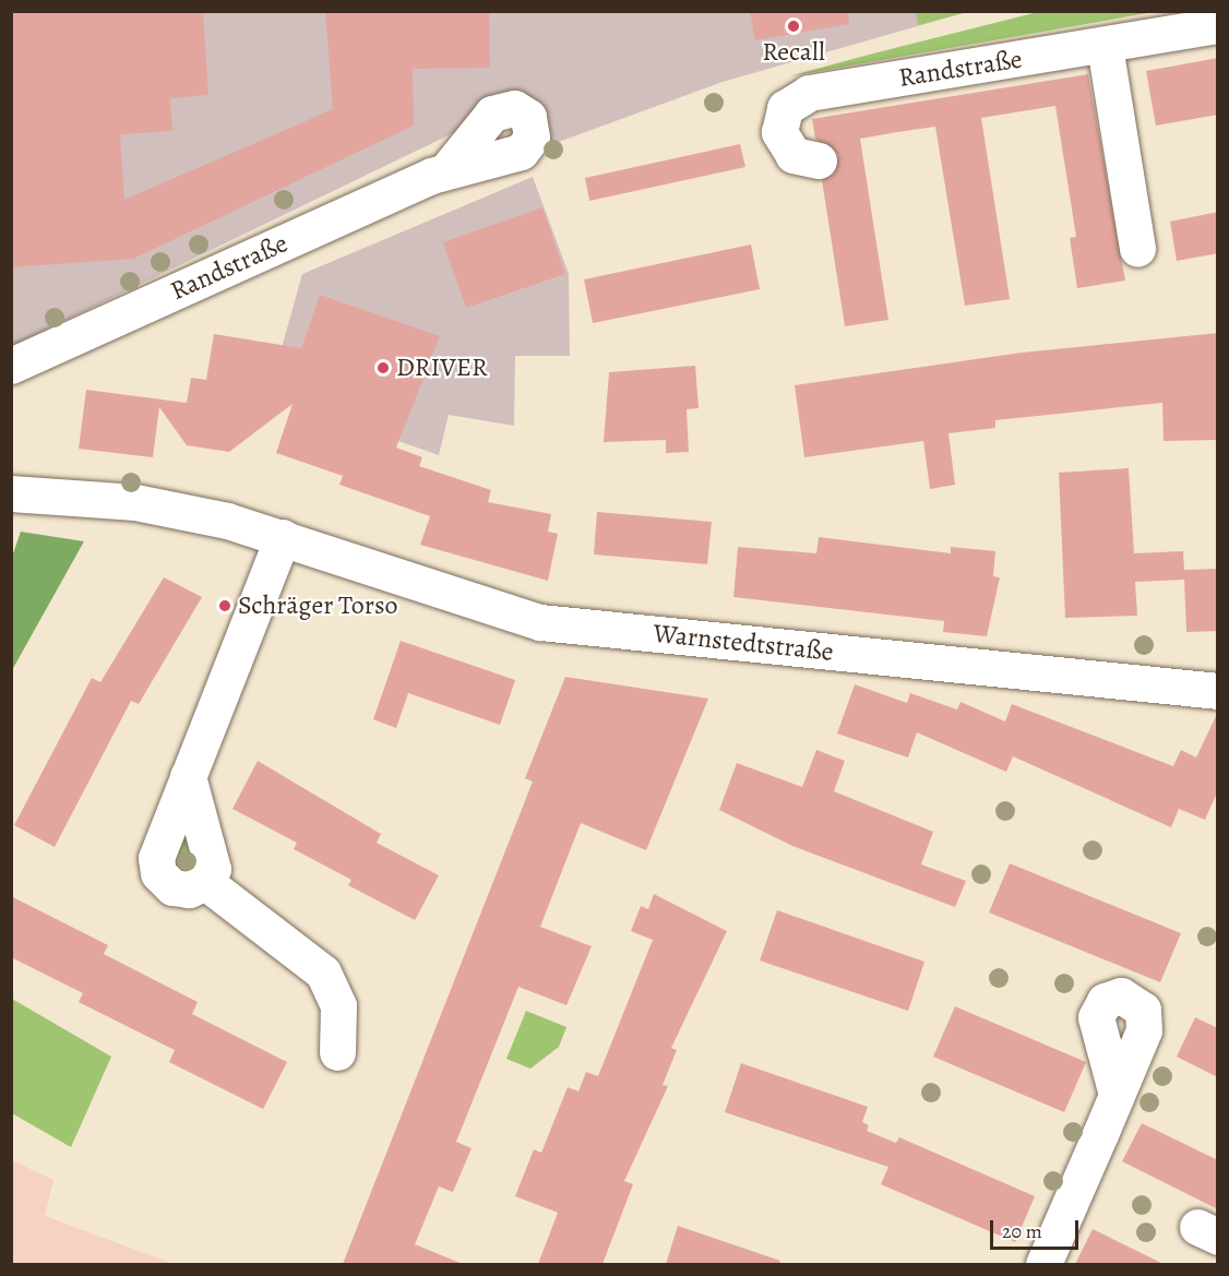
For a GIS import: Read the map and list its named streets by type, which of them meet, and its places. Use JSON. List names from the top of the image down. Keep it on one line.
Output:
{"streets":{"street":["Randstraße","Warnstedtstraße"]},"places":["Recall","DRIVER","Schräger Torso"],"scale_bar":"20 m"}
